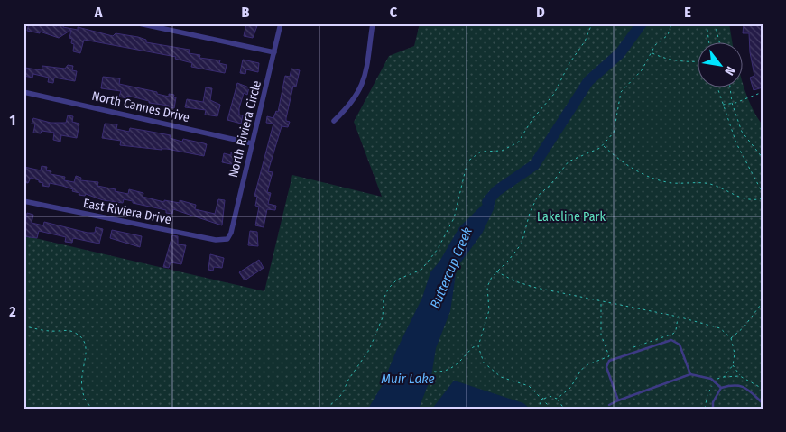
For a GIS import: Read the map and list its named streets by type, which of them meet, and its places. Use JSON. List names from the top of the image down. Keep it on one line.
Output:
{"streets":{"street":["North Cannes Drive","North Riviera Circle","East Riviera Drive"]},"crossings":[["North Cannes Drive","North Riviera Circle"],["North Riviera Circle","East Riviera Drive"]],"water":["Buttercup Creek","Muir Lake"],"parks":["Lakeline Park"],"north":"bottom right","grid":{"columns":["A","B","C","D","E"],"rows":["1","2"]}}
